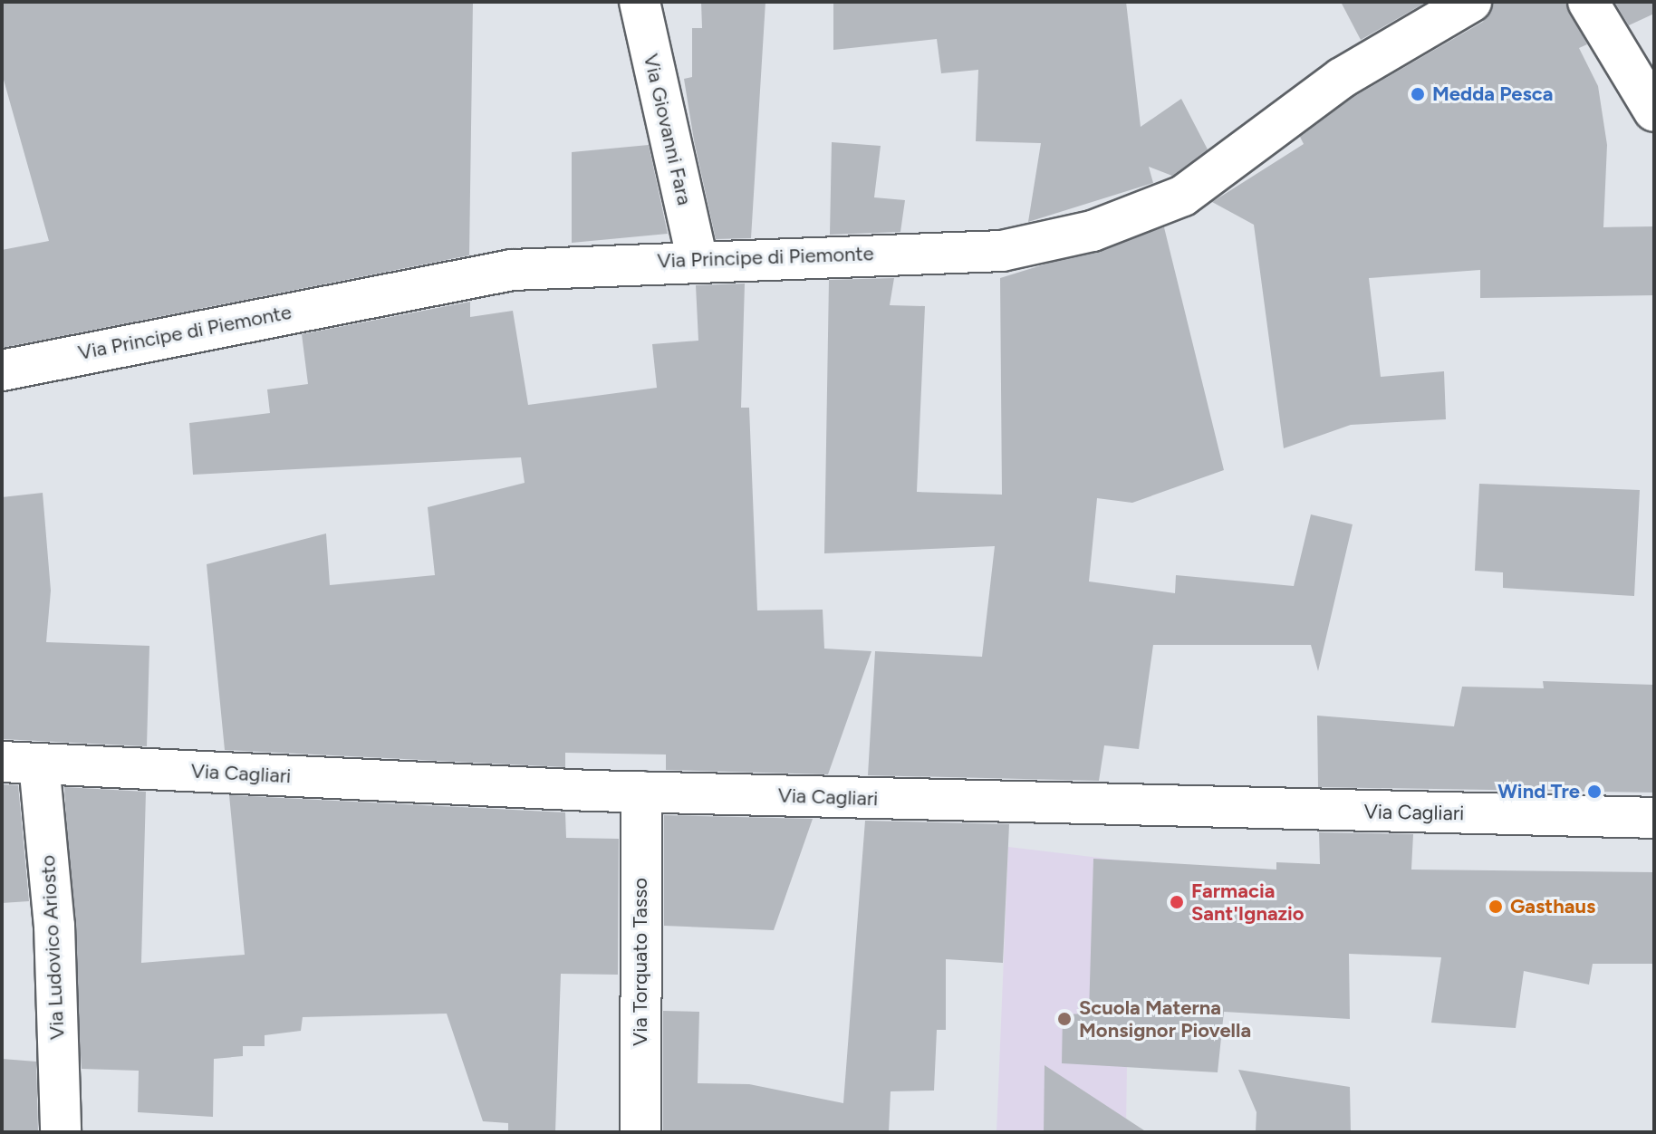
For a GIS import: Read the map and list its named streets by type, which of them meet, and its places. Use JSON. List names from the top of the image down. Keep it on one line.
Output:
{"streets":{"street":["Via Giovanni Fara","Via Principe di Piemonte","Via Cagliari","Via Ludovico Ariosto","Via Torquato Tasso"]},"crossings":[["Via Giovanni Fara","Via Principe di Piemonte"],["Via Cagliari","Via Ludovico Ariosto"],["Via Cagliari","Via Torquato Tasso"]],"places":["Medda Pesca","Wind Tre","Farmacia Sant'Ignazio","Gasthaus","Scuola Materna Monsignor Piovella"]}
